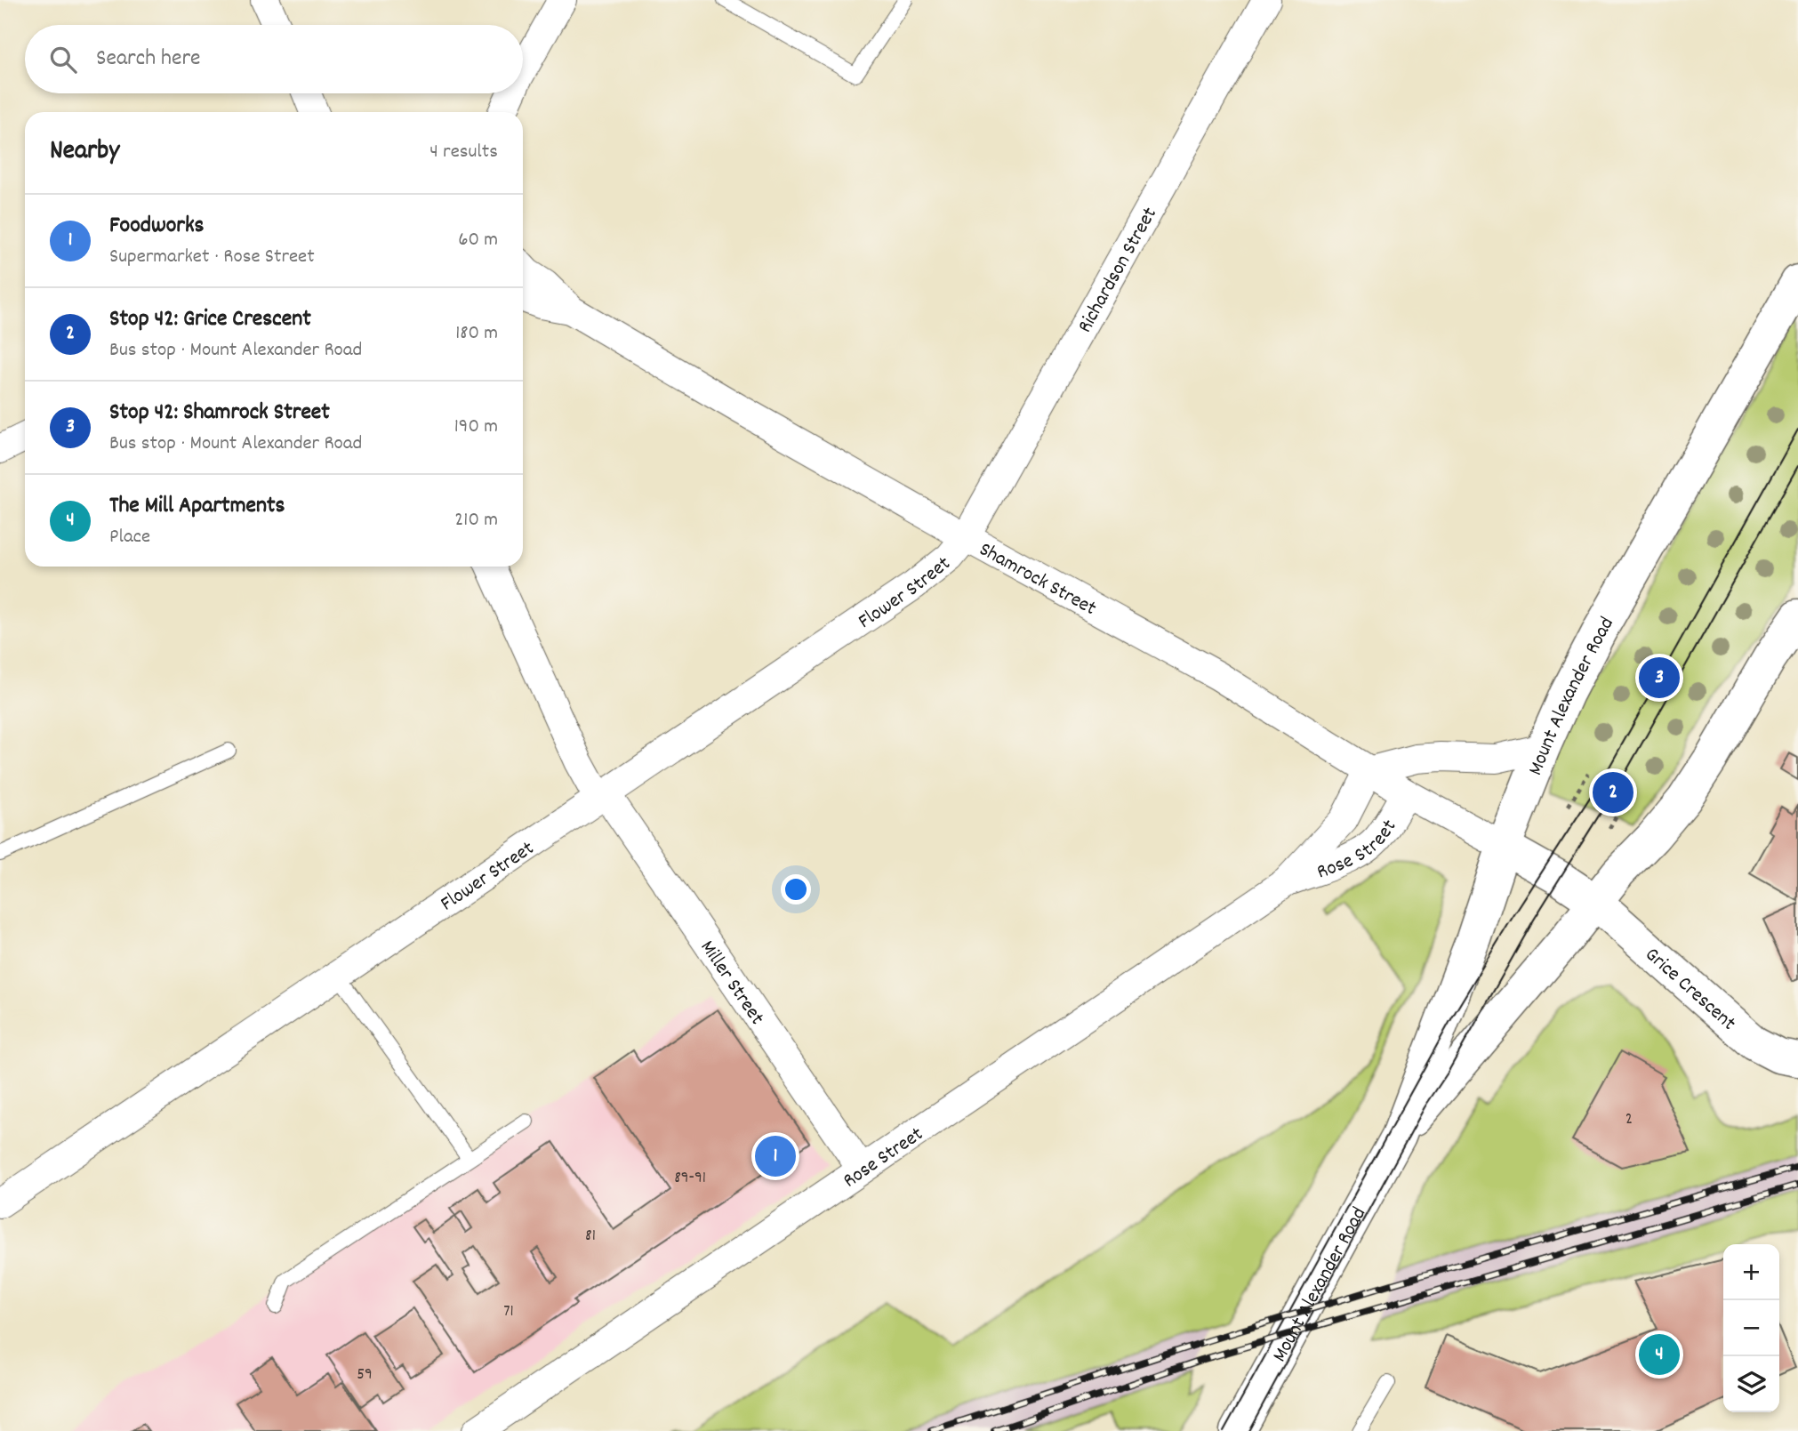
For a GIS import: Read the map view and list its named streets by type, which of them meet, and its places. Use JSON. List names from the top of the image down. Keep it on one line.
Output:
{"streets":{"main road":["Mount Alexander Road","Grice Crescent"],"street":["Richardson Street","Shamrock Street","Flower Street","Rose Street","Miller Street"]},"crossings":[["Richardson Street","Shamrock Street"],["Richardson Street","Flower Street"],["Shamrock Street","Flower Street"],["Shamrock Street","Mount Alexander Road"],["Shamrock Street","Rose Street"],["Shamrock Street","Grice Crescent"],["Flower Street","Miller Street"],["Mount Alexander Road","Grice Crescent"],["Rose Street","Miller Street"]],"house_numbers":["2","89-91","81","71","59"],"page":{"search":"Search here","heading":["Nearby","4 results"],"list":[{"mark":"1","name":"Foodworks","note":"Supermarket · Rose Street","value":"60 m"},{"mark":"2","name":"Stop 42: Grice Crescent","note":"Bus stop · Mount Alexander Road","value":"180 m"},{"mark":"3","name":"Stop 42: Shamrock Street","note":"Bus stop · Mount Alexander Road","value":"190 m"},{"mark":"4","name":"The Mill Apartments","note":"Place","value":"210 m"}],"pins":["3","2","1","4"],"map_buttons":["+","−"]}}
